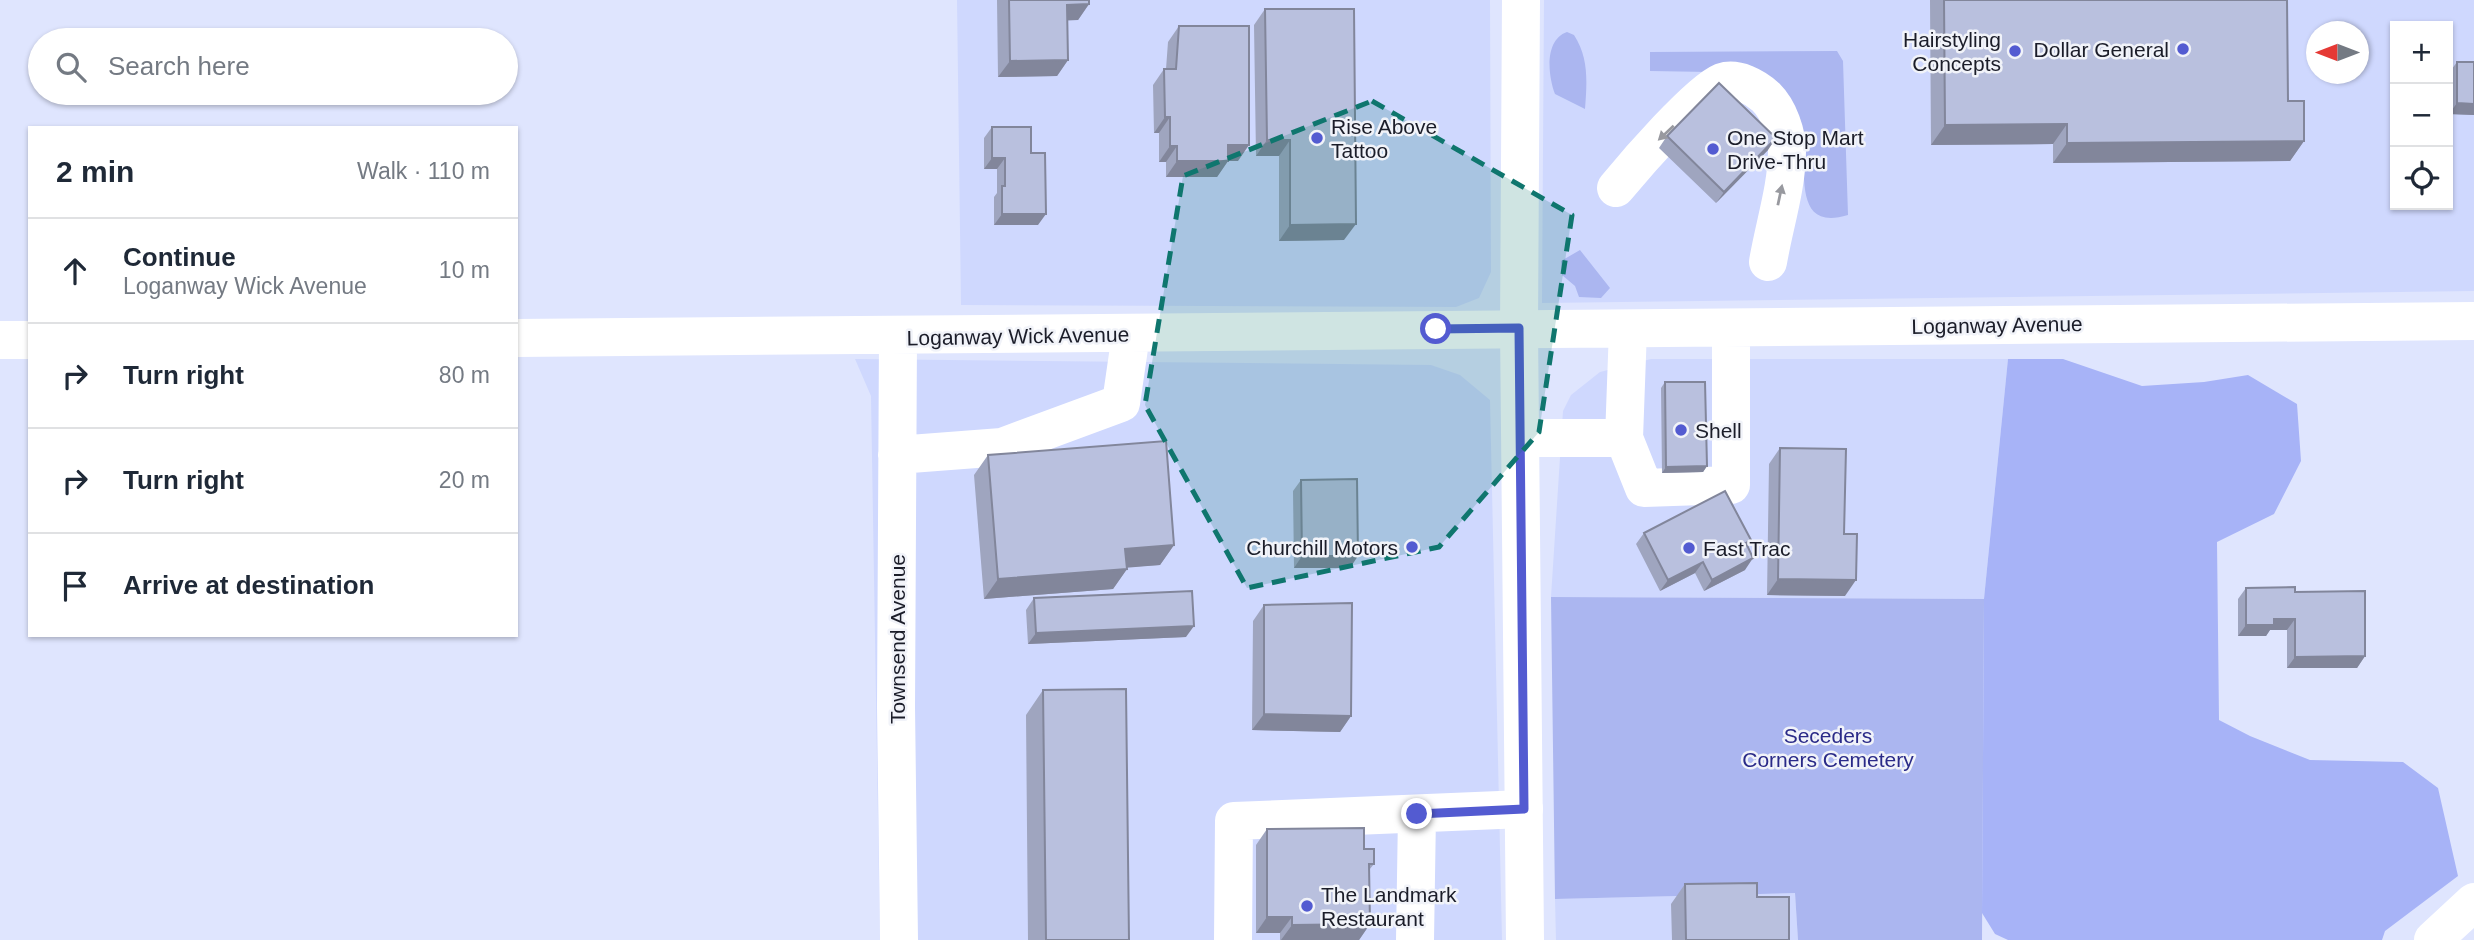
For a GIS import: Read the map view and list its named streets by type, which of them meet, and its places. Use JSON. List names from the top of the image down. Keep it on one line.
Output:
{"streets":{"street":["Loganway Avenue","Loganway Wick Avenue","Townsend Avenue"]},"crossings":[["Loganway Avenue","Loganway Wick Avenue"],["Loganway Wick Avenue","Townsend Avenue"]],"parks":["Seceders Corners Cemetery"],"places":["Dollar General","Hairstyling Concepts","Rise Above Tattoo","One Stop Mart Drive-Thru","Shell","Churchill Motors","Fast Trac","The Landmark Restaurant"],"north":"left","page":{"map_buttons":["+","−"],"search":"Search here","heading":["2 min","Walk · 110 m"],"list":[["Continue","Loganway Wick Avenue","10 m"],["Turn right","80 m"],["Turn right","20 m"],"Arrive at destination"]}}
